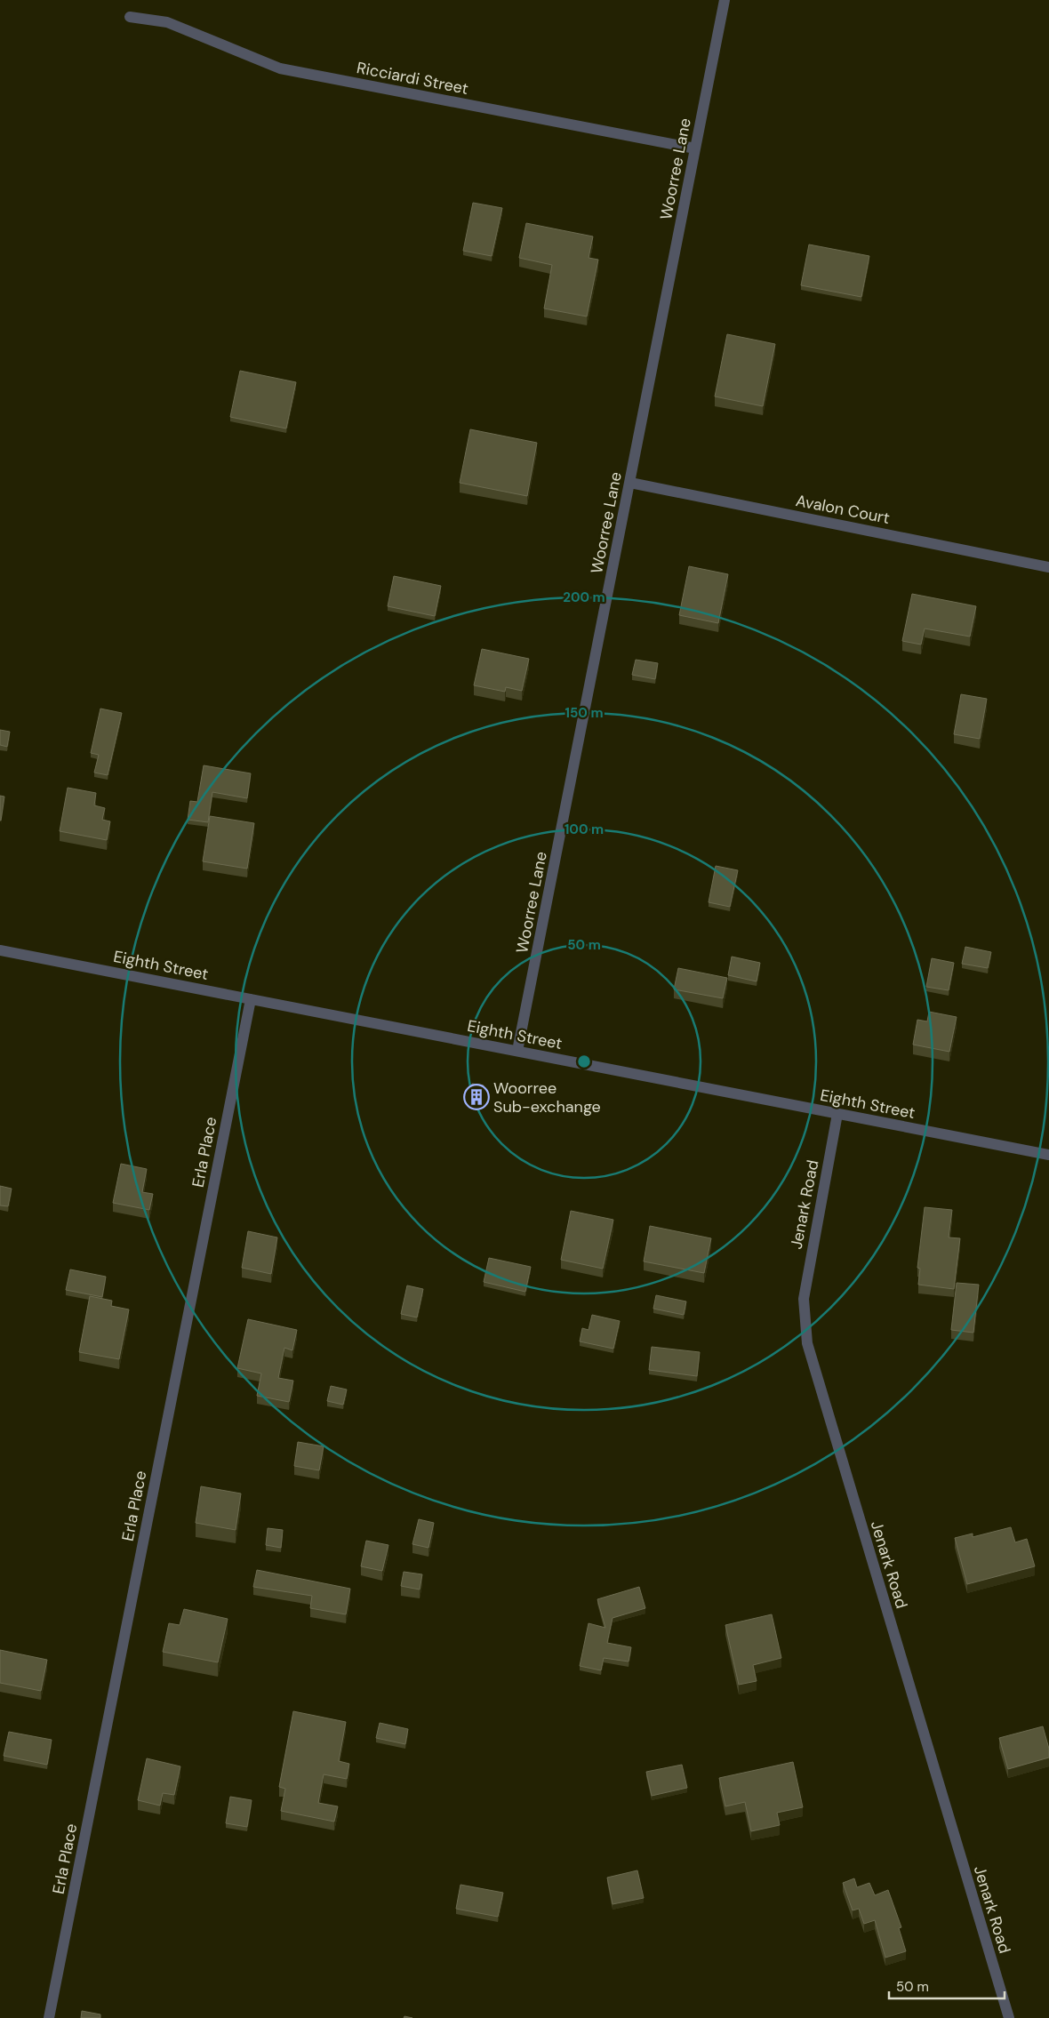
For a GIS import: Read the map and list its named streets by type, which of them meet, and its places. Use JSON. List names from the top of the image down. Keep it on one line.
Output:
{"streets":{"street":["Ricciardi Street","Woorree Lane","Avalon Court","Eighth Street","Erla Place","Jenark Road"]},"crossings":[["Ricciardi Street","Woorree Lane"],["Woorree Lane","Avalon Court"],["Woorree Lane","Eighth Street"],["Eighth Street","Erla Place"],["Eighth Street","Jenark Road"]],"places":{"building":["Woorree Sub-exchange"]},"scale_bar":"50 m","rings":["200 m","150 m","100 m","50 m"]}
